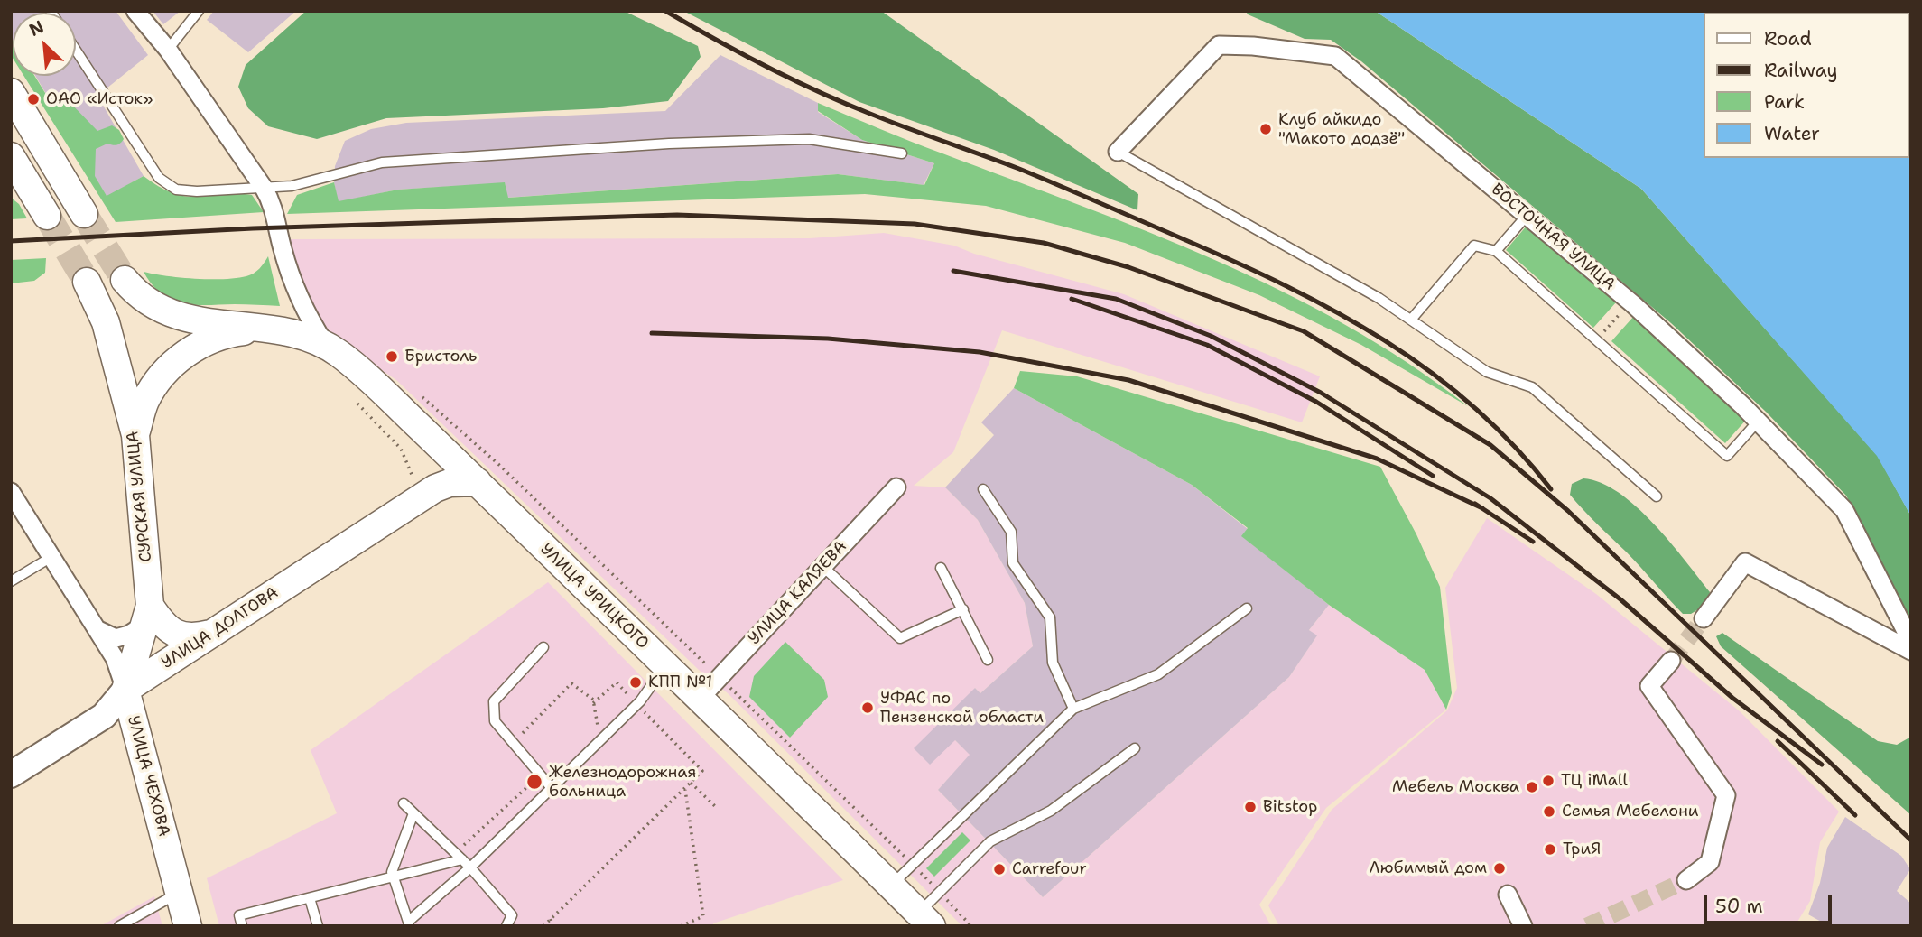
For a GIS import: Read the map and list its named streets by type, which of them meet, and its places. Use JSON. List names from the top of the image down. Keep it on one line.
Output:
{"streets":{"main road":["СУРСКАЯ УЛИЦА","УЛИЦА УРИЦКОГО","УЛИЦА ДОЛГОВА","УЛИЦА ЧЕХОВА"],"street":["ВОСТОЧНАЯ УЛИЦА","УЛИЦА КАЛЯЕВА"]},"crossings":[["СУРСКАЯ УЛИЦА","УЛИЦА ДОЛГОВА"],["СУРСКАЯ УЛИЦА","УЛИЦА ЧЕХОВА"],["УЛИЦА КАЛЯЕВА","УЛИЦА УРИЦКОГО"],["УЛИЦА УРИЦКОГО","УЛИЦА ДОЛГОВА"],["УЛИЦА ДОЛГОВА","УЛИЦА ЧЕХОВА"]],"places":["ОАО «Исток»","Клуб айкидо \"Макото додзё\"","Бристоль","КПП №1","УФАС по Пензенской области","ТЦ iMall","Железнодорожная больница","Мебель Москва","Bitstop","Семья Мебелони","ТриЯ","Любимый дом","Carrefour"],"legend":["Road","Railway","Park","Water"],"scale_bar":"50 m","north":"top left"}
